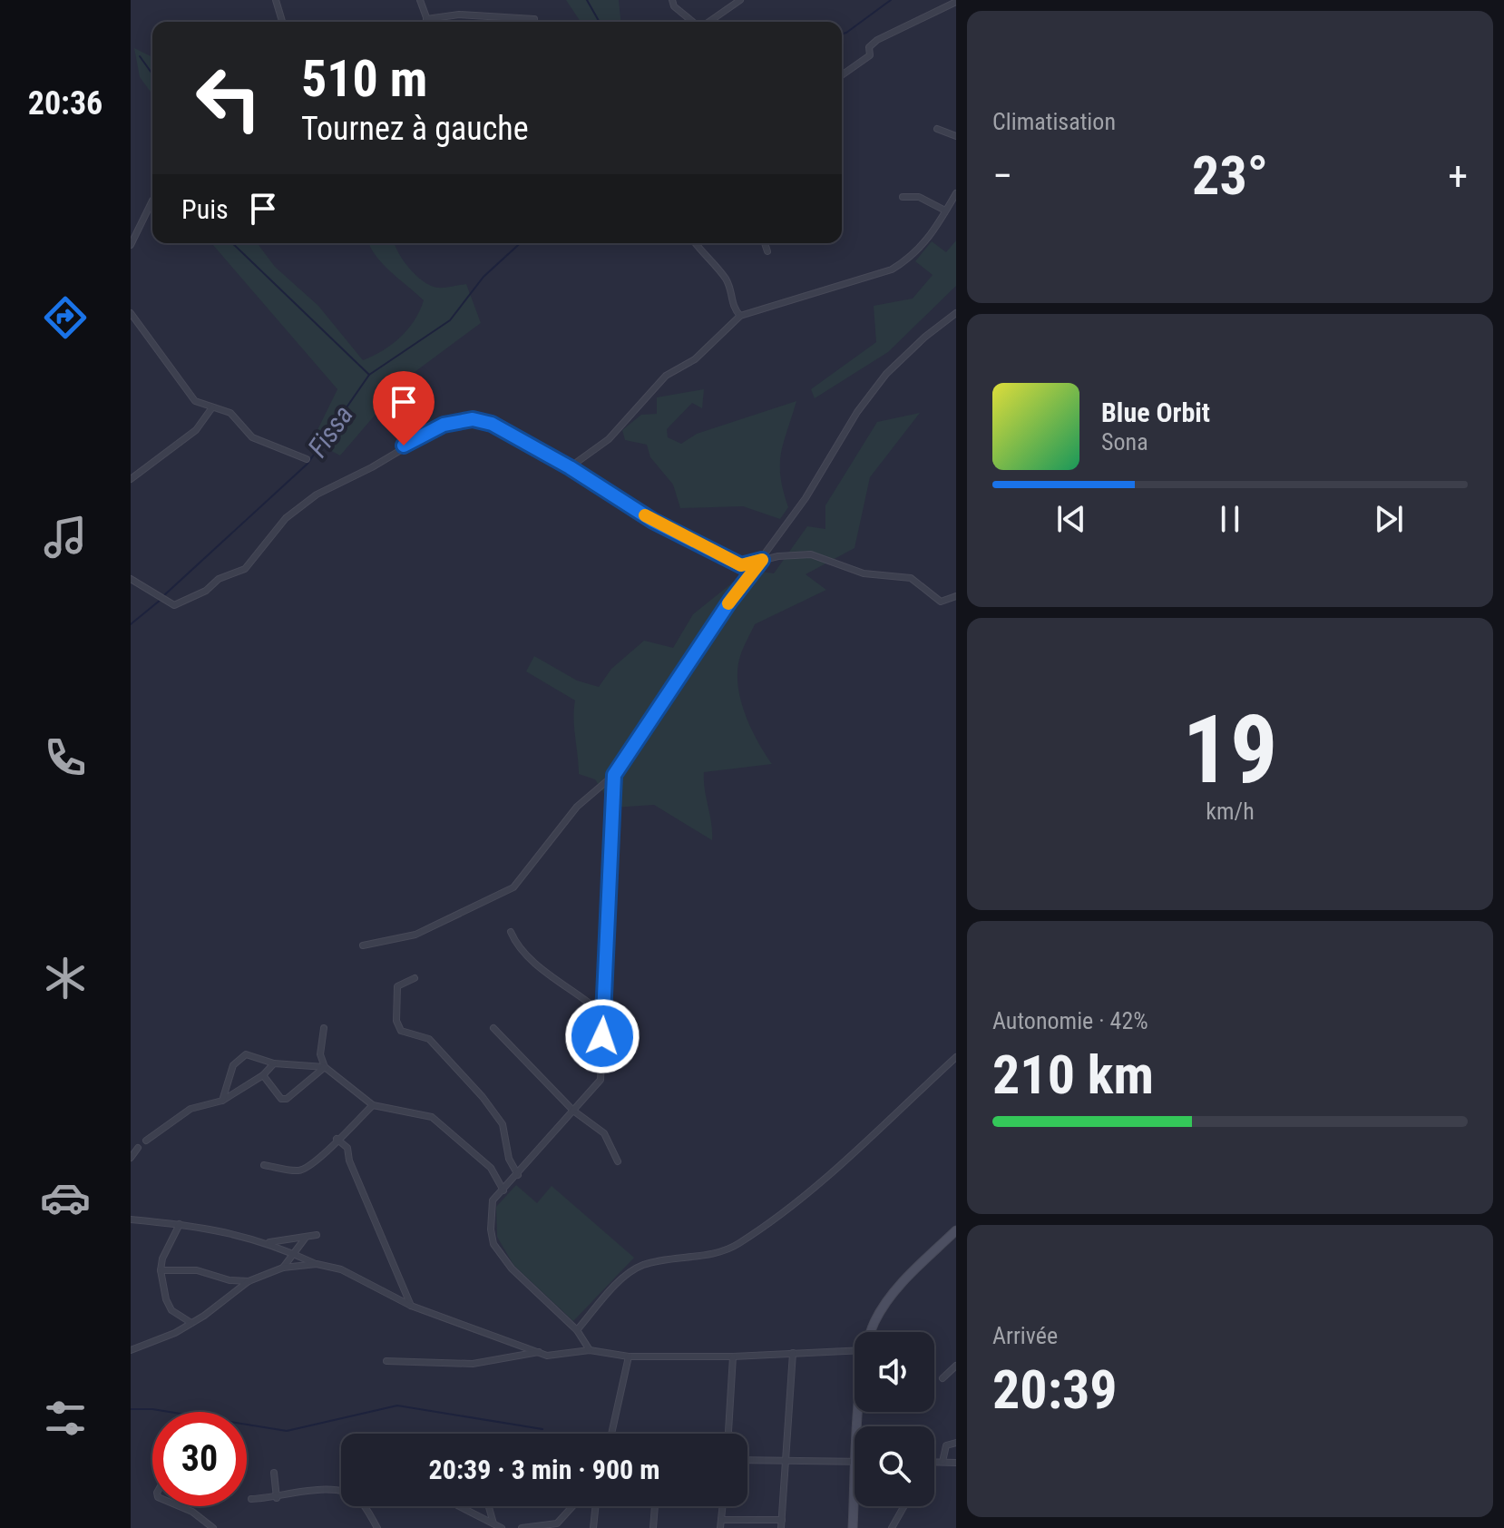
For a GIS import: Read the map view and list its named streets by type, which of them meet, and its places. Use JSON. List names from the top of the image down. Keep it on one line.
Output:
{"water":["Fissa"],"page":{"tabs":"20:36","tile":["Climatisation",["19","km/h"],["Autonomie · 42%","210 km"],["Arrivée","20:39"]],"turn":["510 m","Tournez à gauche"],"heat":["−","23°","+"],"then":"Puis","song":["Blue Orbit","Sona"],"limit":"30","trip":"20:39 · 3 min · 900 m"}}
